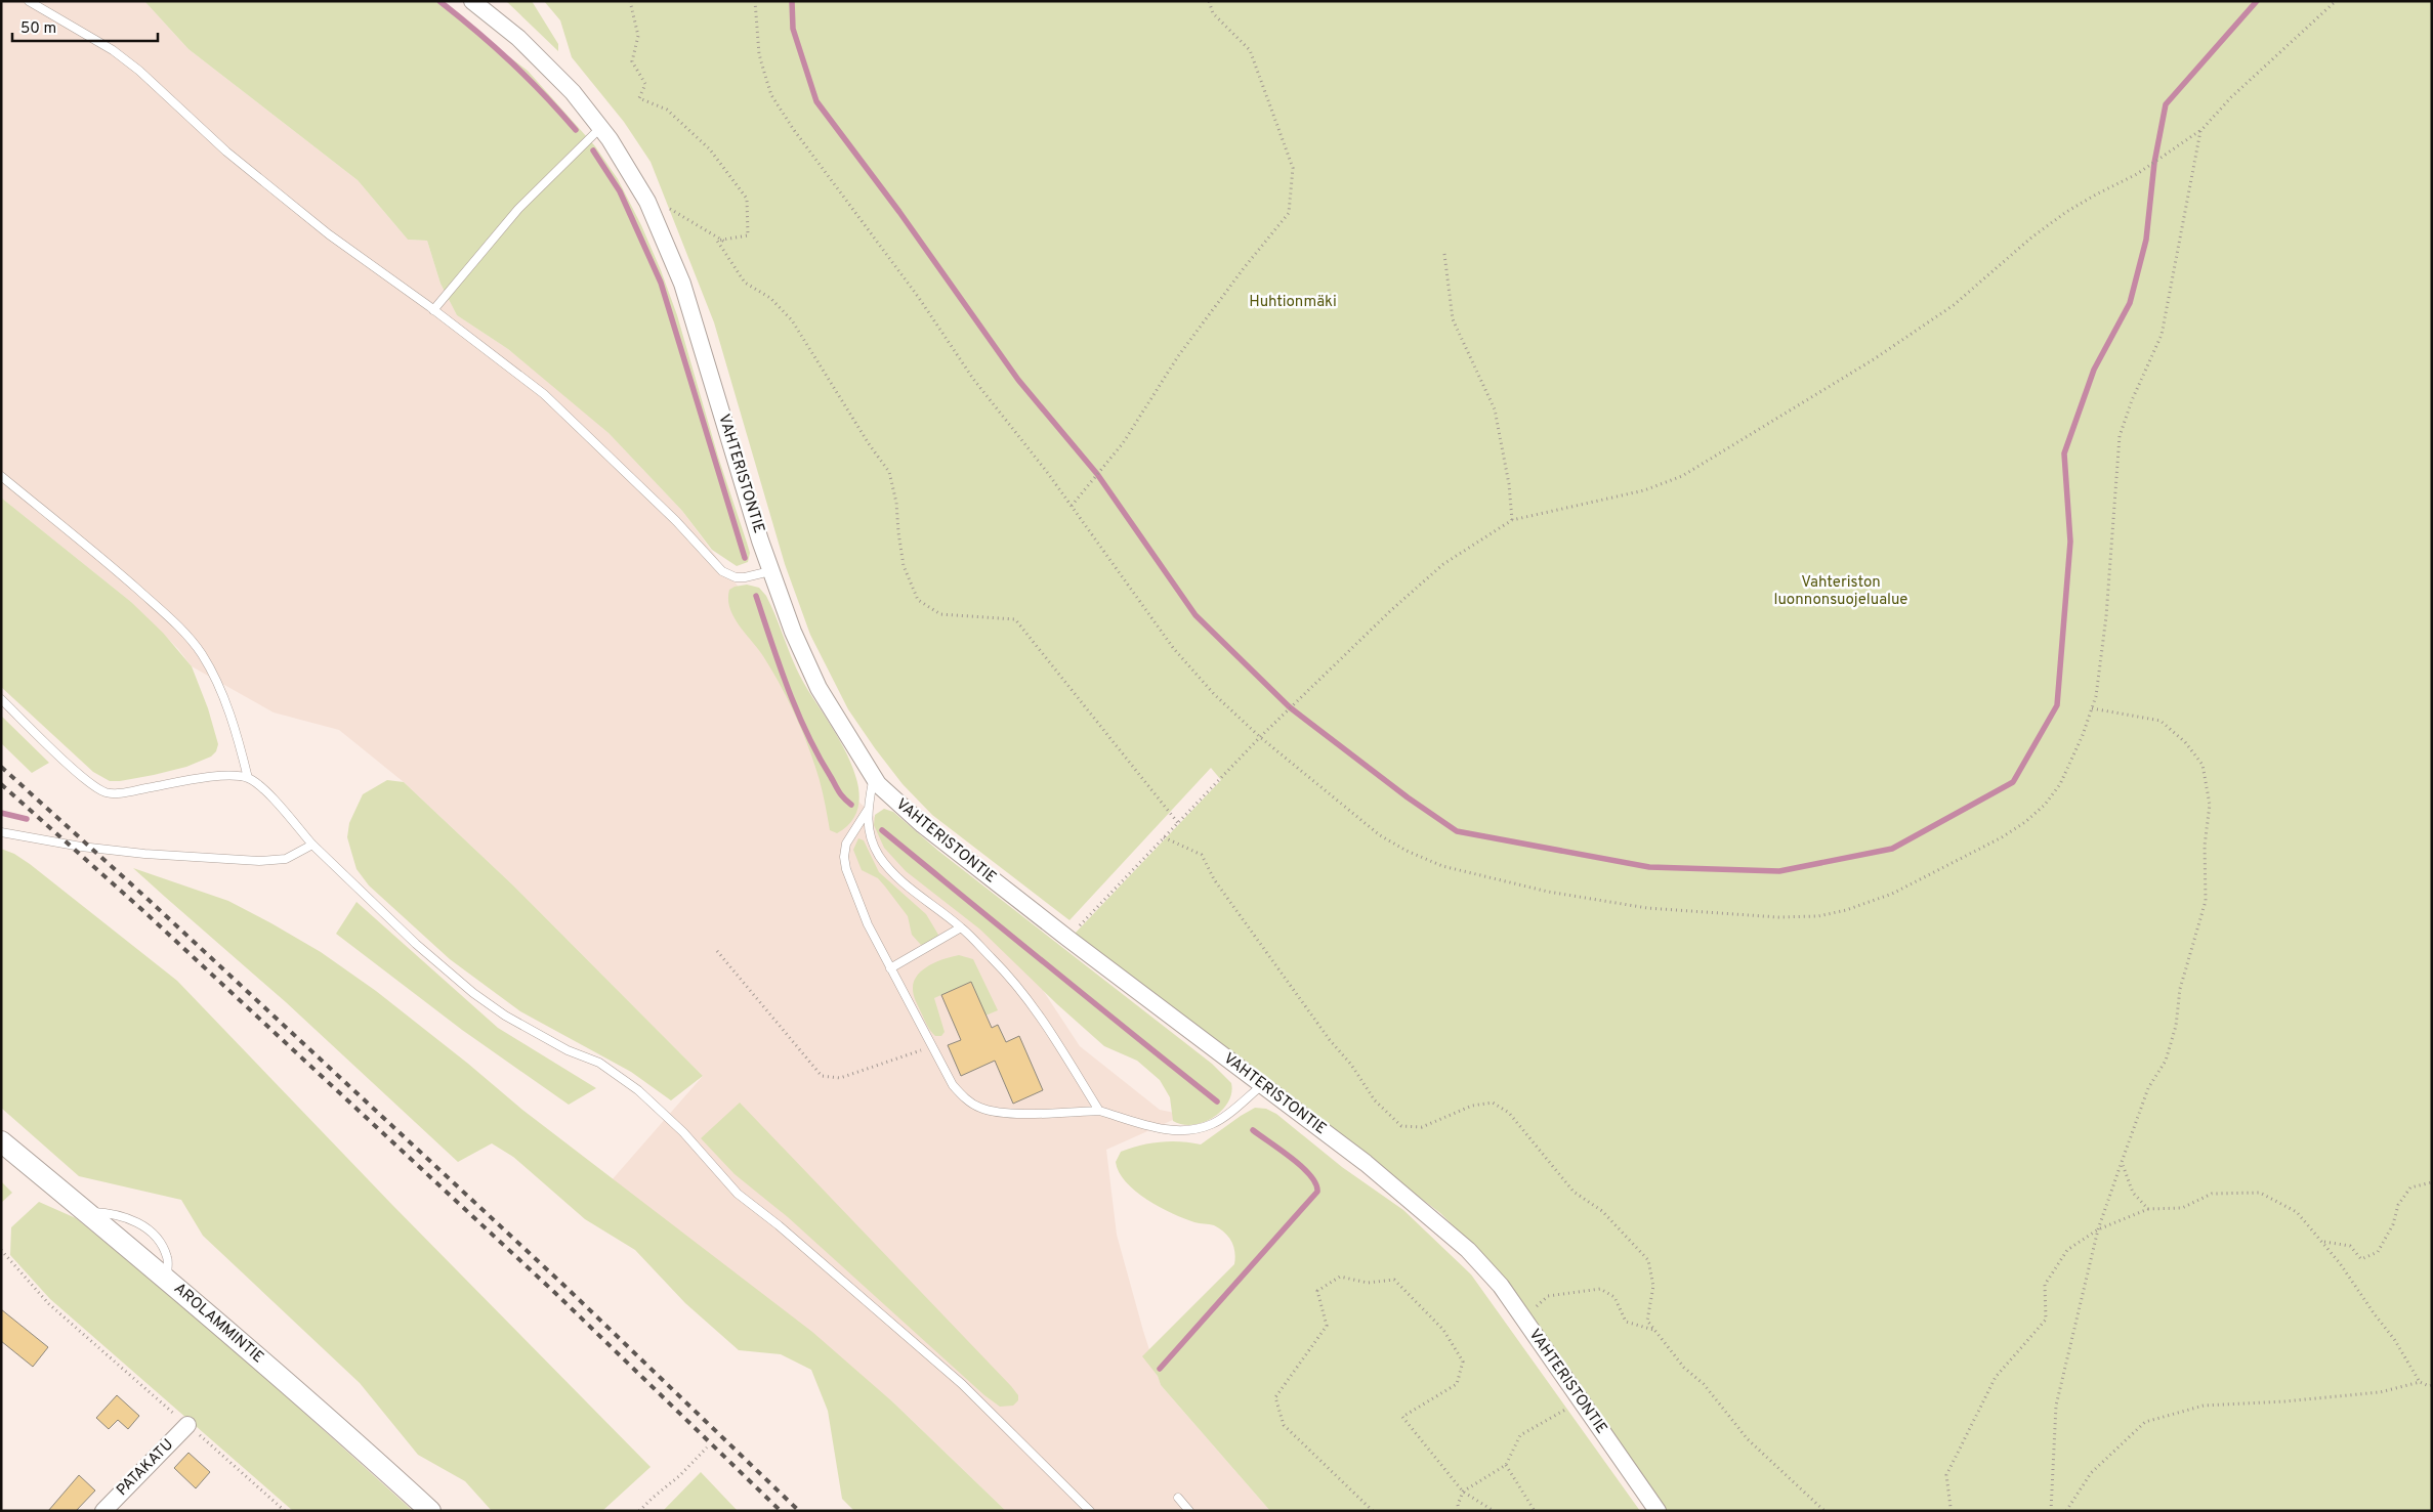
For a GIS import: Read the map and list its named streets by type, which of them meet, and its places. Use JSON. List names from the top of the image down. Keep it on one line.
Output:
{"streets":{"street":["VAHTERISTONTIE","AROLAMMINTIE","PATAKATU"]},"parks":["Huhtionmäki","Vahteriston luonnonsuojelualue"],"scale_bar":"50 m"}
